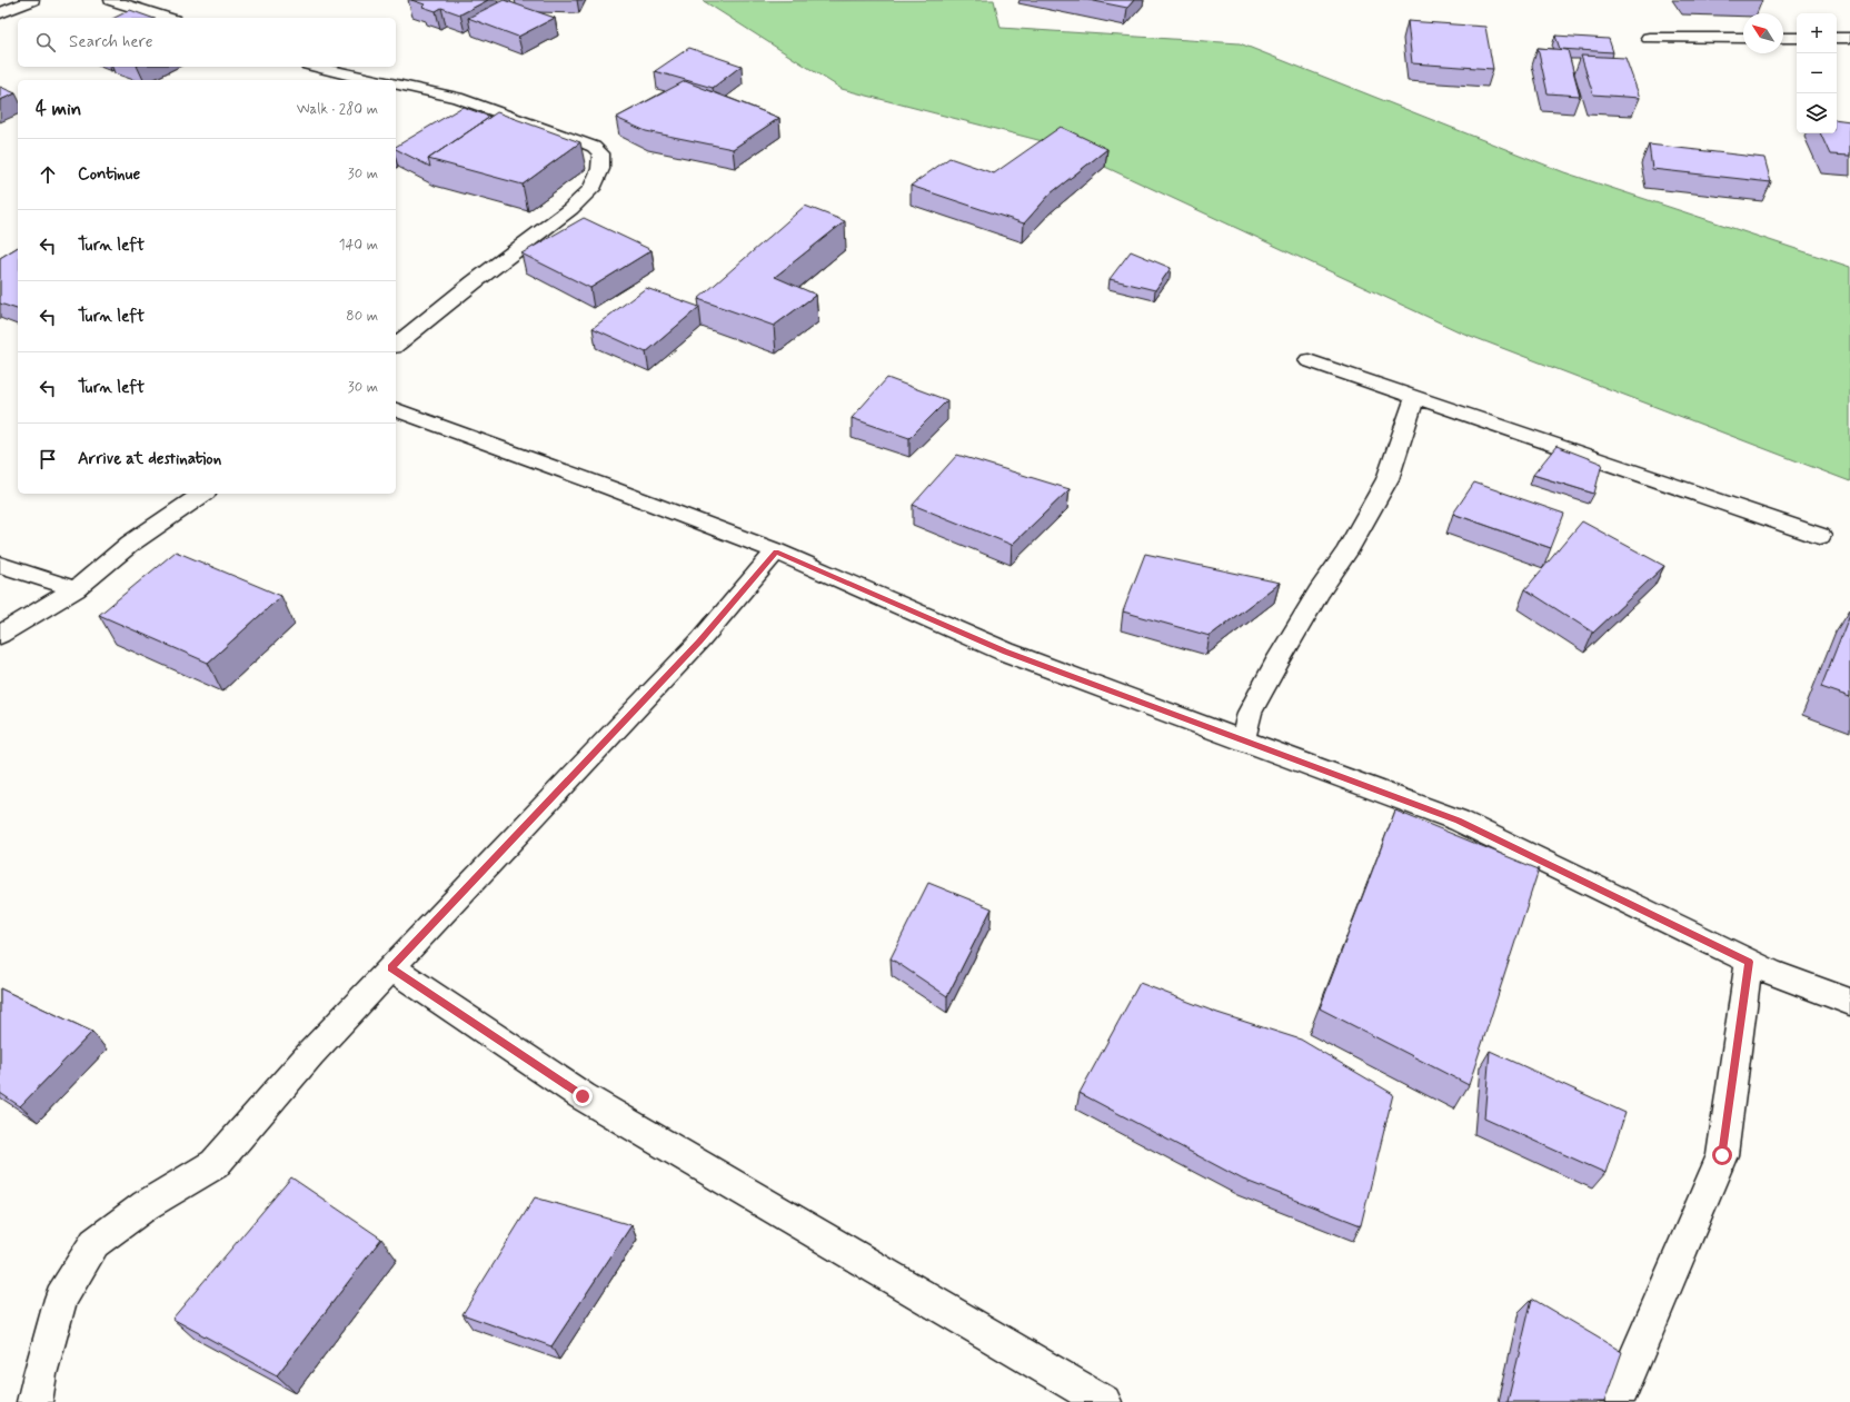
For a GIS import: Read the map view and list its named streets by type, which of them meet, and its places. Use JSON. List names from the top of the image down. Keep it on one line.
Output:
{"north":"top left","page":{"map_buttons":["+","−"],"search":"Search here","heading":["4 min","Walk · 280 m"],"list":[["Continue","30 m"],["Turn left","140 m"],["Turn left","80 m"],["Turn left","30 m"],"Arrive at destination"]}}
